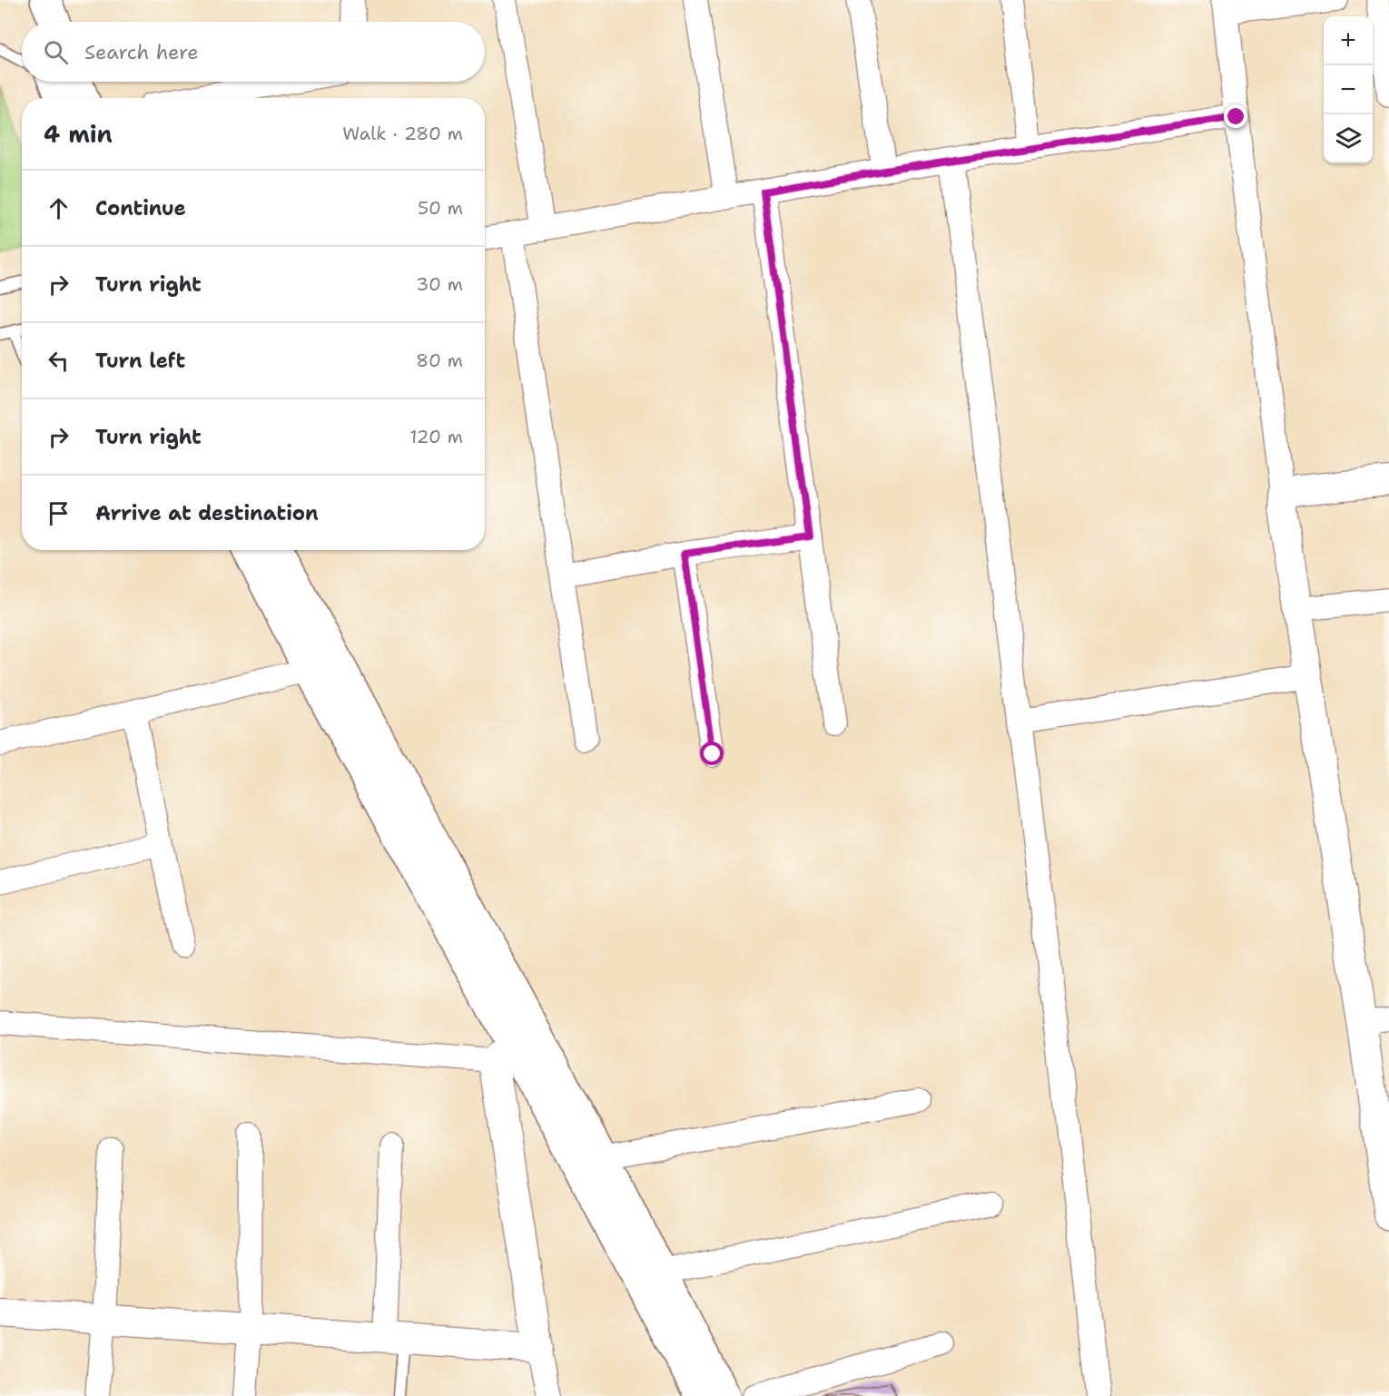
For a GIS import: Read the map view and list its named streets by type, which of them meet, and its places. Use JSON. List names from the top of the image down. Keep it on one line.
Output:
{"page":{"map_buttons":["+","−"],"search":"Search here","heading":["4 min","Walk · 280 m"],"list":[["Continue","50 m"],["Turn right","30 m"],["Turn left","80 m"],["Turn right","120 m"],"Arrive at destination"]}}
